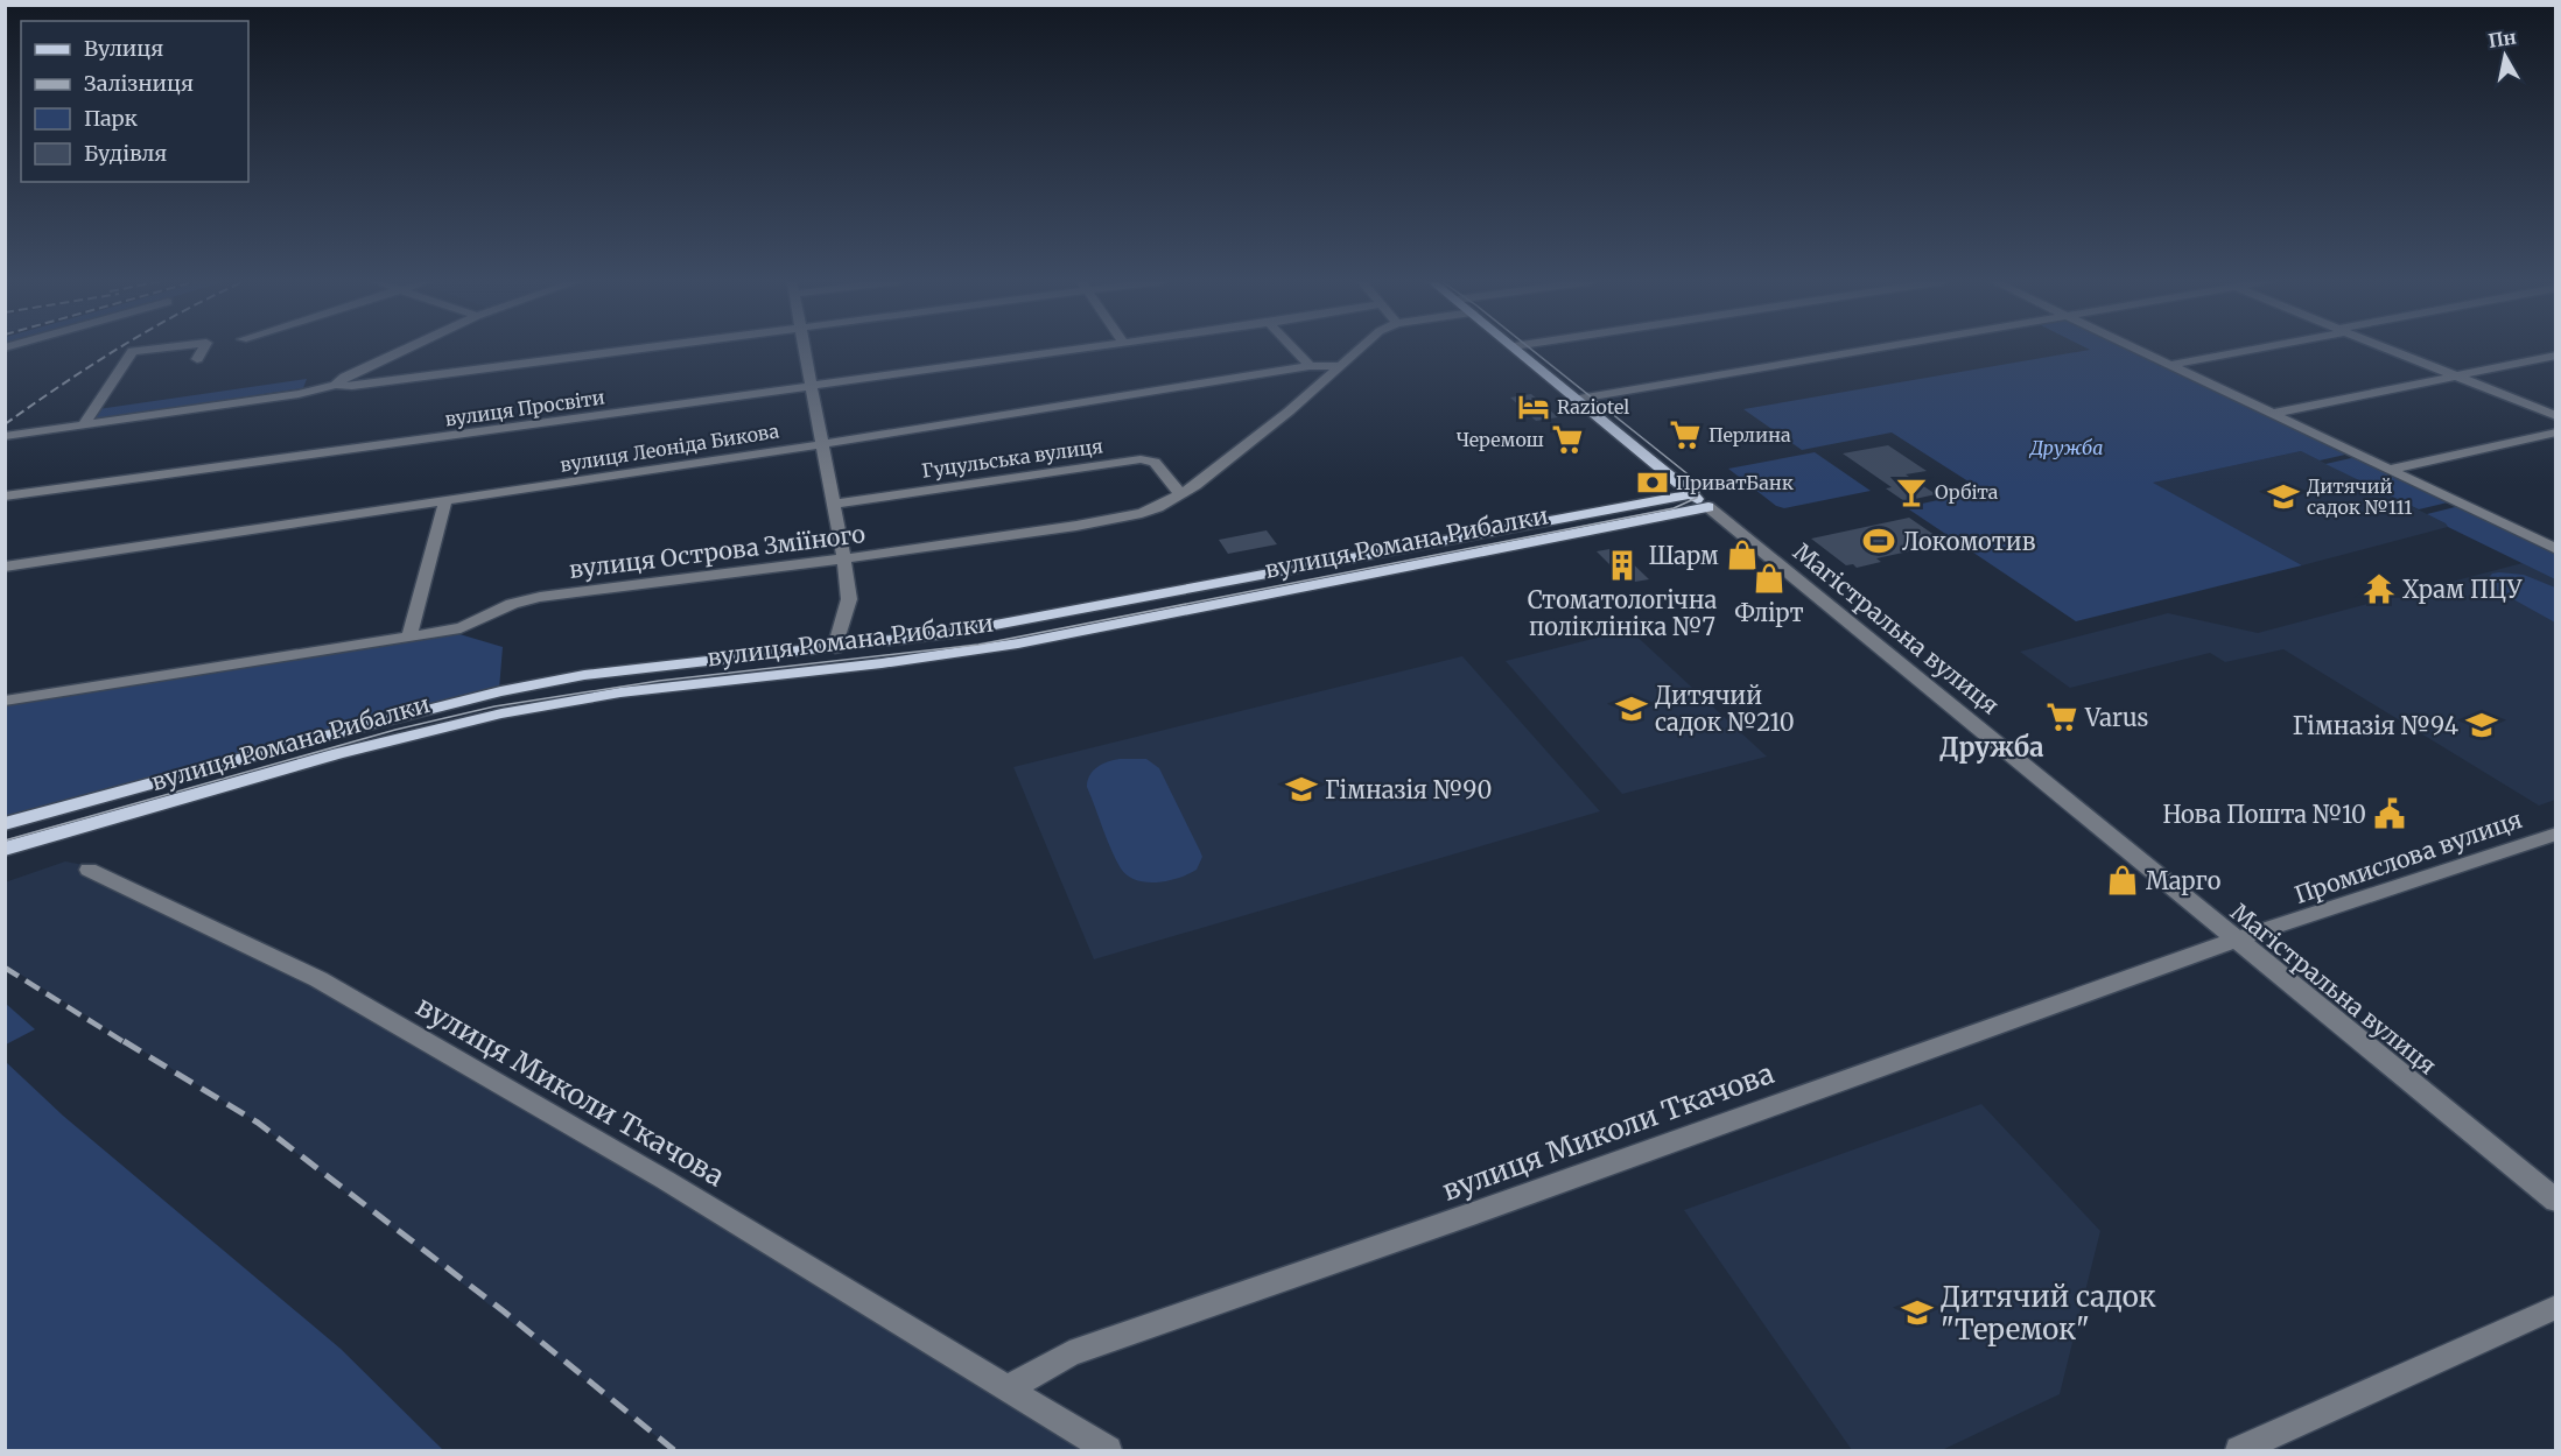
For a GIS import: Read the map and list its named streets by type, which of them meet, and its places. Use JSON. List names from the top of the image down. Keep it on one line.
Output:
{"streets":{"main road":["вулиця Романа Рибалки","Магістральна вулиця"],"street":["вулиця Просвіти","вулиця Леоніда Бикова","Гуцульська вулиця","вулиця Острова Зміїного","Промислова вулиця","вулиця Миколи Ткачова"]},"crossings":[["вулиця Леоніда Бикова","вулиця Острова Зміїного"],["Гуцульська вулиця","вулиця Острова Зміїного"],["вулиця Романа Рибалки","Магістральна вулиця"],["Магістральна вулиця","Промислова вулиця"],["Магістральна вулиця","вулиця Миколи Ткачова"],["Промислова вулиця","вулиця Миколи Ткачова"]],"districts":["Дружба"],"parks":["Дружба"],"places":{"hotel":["Raziotel"],"supermarket":["Перлина","Черемош","Varus"],"bank":["ПриватБанк"],"bar":["Орбіта"],"school or university":["Дитячий садок №111","Дитячий садок №210","Гімназія №94","Гімназія №90","Дитячий садок \"Теремок\""],"sports":["Локомотив"],"shop":["Шарм","Флірт","Марго"],"building":["Стоматологічна поліклініка №7"],"temple":["Храм ПЦУ"],"public building":["Нова Пошта №10"]},"legend":["Вулиця","Залізниця","Парк","Будівля"],"north":"top"}
